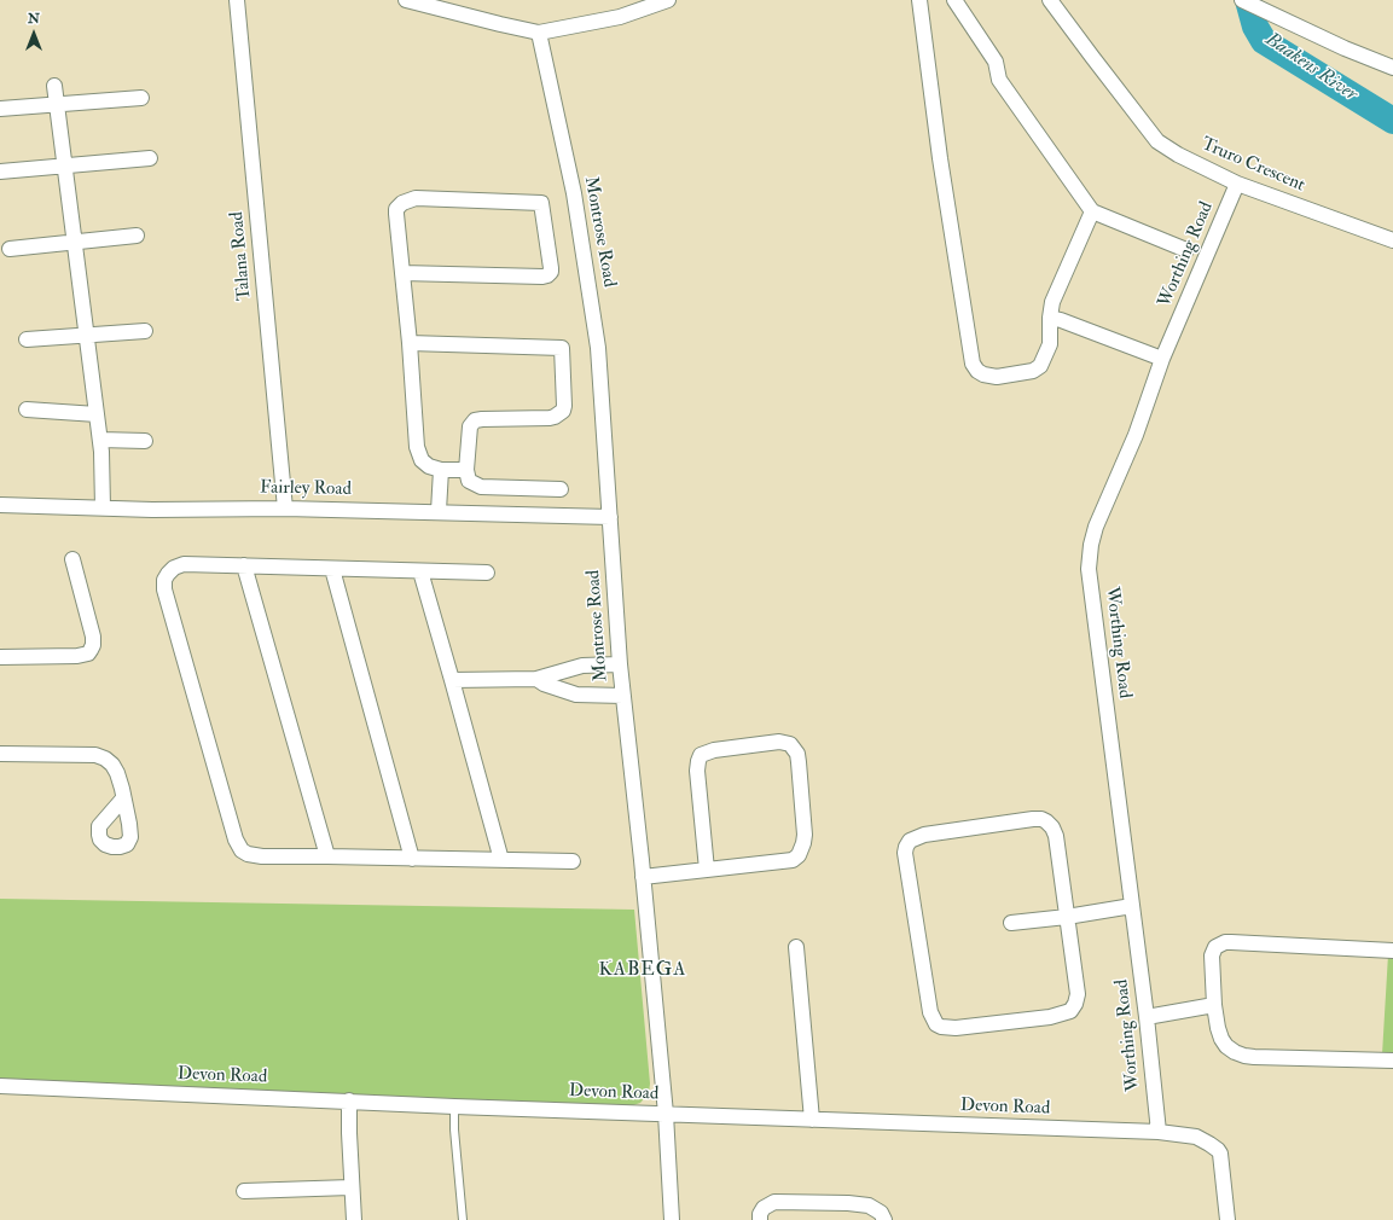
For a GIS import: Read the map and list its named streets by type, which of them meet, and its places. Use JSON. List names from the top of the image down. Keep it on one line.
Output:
{"streets":{"street":["Truro Crescent","Montrose Road","Worthing Road","Talana Road","Fairley Road","Devon Road"]},"crossings":[["Truro Crescent","Worthing Road"],["Montrose Road","Fairley Road"],["Montrose Road","Devon Road"],["Worthing Road","Devon Road"],["Talana Road","Fairley Road"]],"districts":["KABEGA"],"water":["Baakens River"],"north":"top"}
